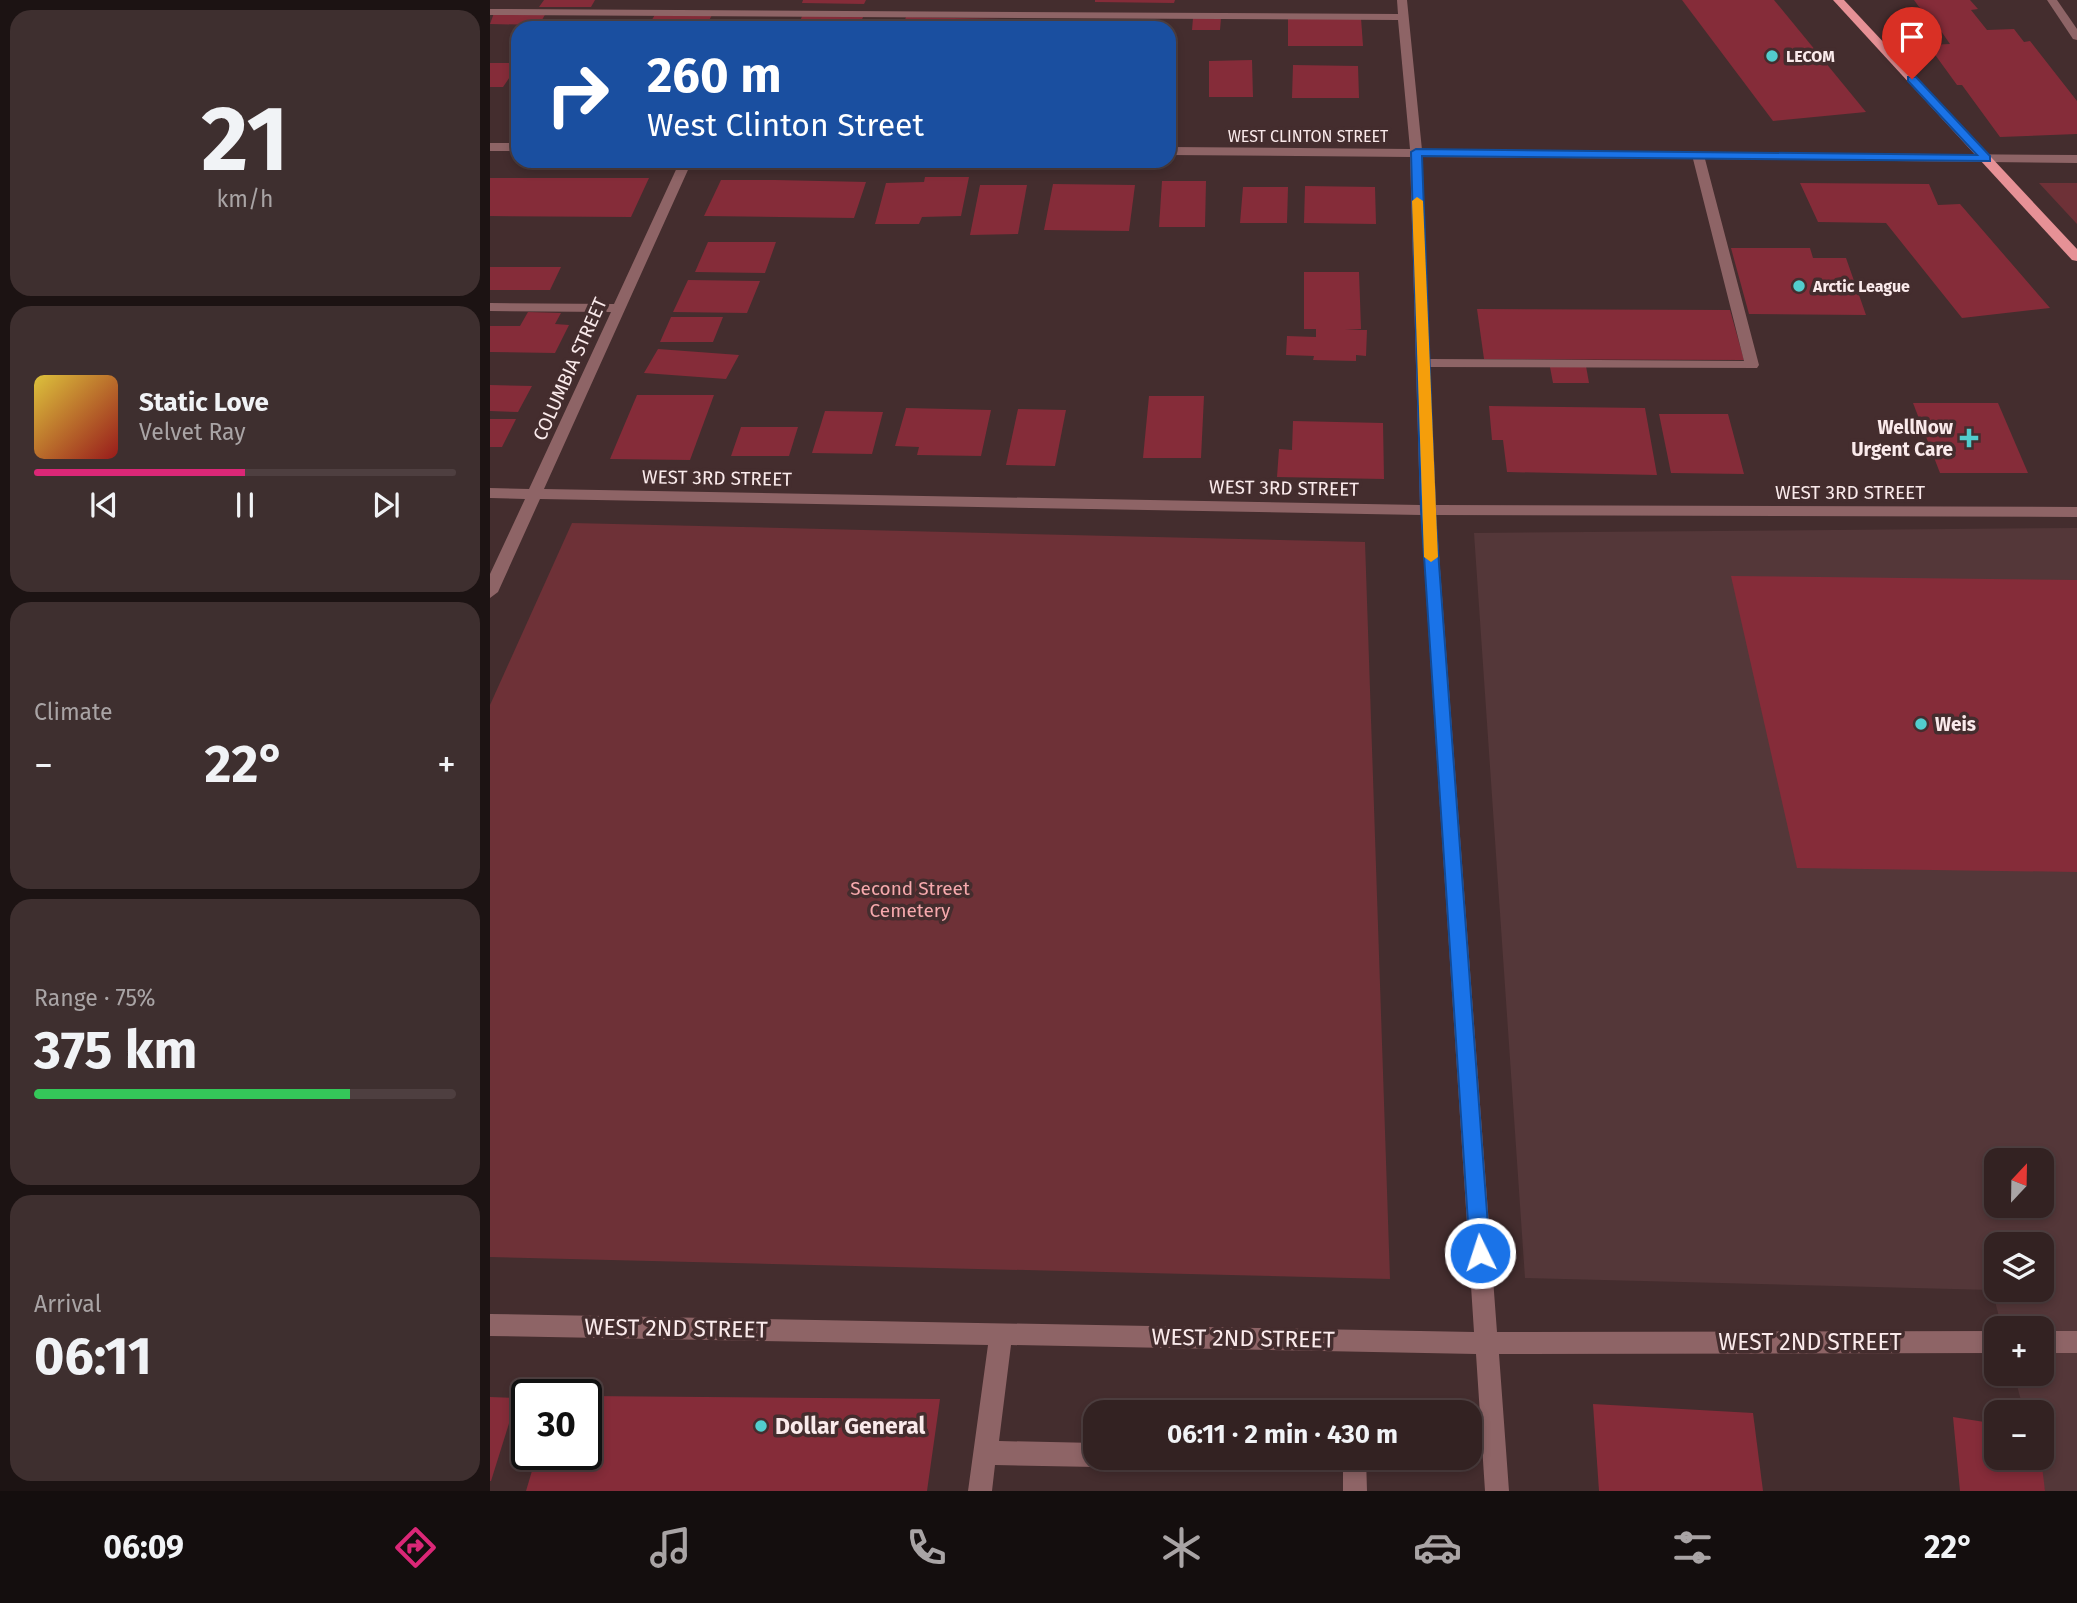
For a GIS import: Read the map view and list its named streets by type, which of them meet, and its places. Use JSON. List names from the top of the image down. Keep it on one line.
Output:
{"streets":{"street":["WEST CLINTON STREET","COLUMBIA STREET","WEST 3RD STREET","WEST 2ND STREET"]},"crossings":[["COLUMBIA STREET","WEST 3RD STREET"]],"parks":["Second Street Cemetery"],"places":{"other":["LECOM","Arctic League","Weis","Dollar General"],"health":["WellNow Urgent Care"]},"north":"top","page":{"tile":[["21","km/h"],"Climate",["Range · 75%","375 km"],["Arrival","06:11"]],"turn":["260 m","West Clinton Street"],"song":["Static Love","Velvet Ray"],"heat":["−","22°","+"],"map_buttons":["+","−"],"limit":"30","trip":"06:11 · 2 min · 430 m","tabs":["06:09","22°"]}}
